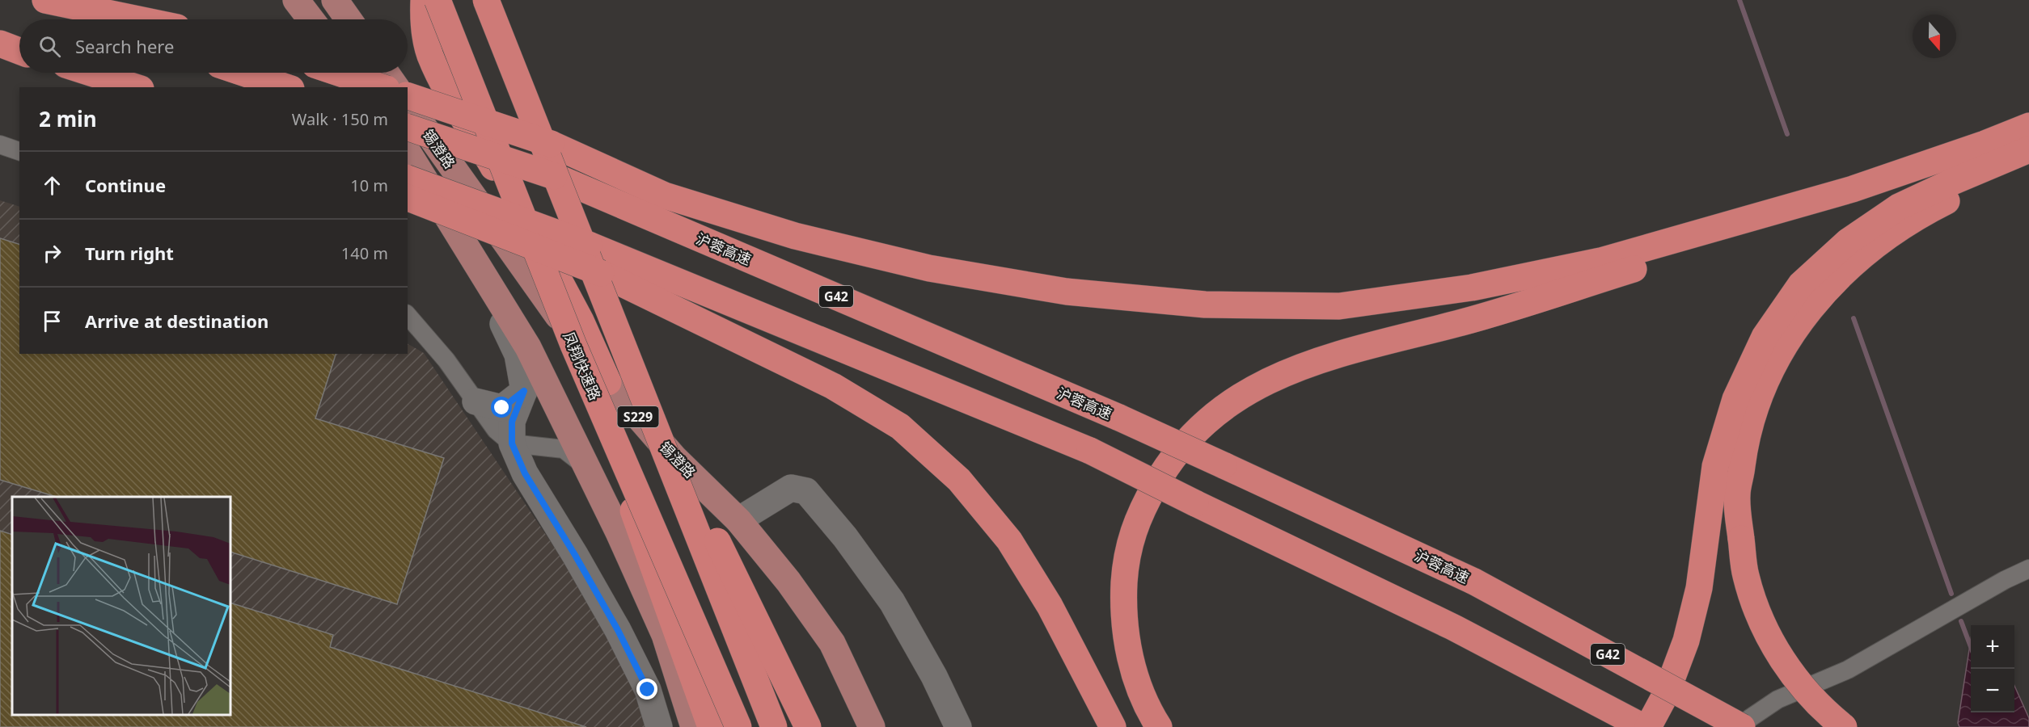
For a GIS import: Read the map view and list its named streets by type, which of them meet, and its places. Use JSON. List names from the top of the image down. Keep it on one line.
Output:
{"streets":{"highway":["沪蓉高速","G42","凤翔快速路"],"main road":["锡澄路","S229"]},"north":"bottom","page":{"search":"Search here","heading":["2 min","Walk · 150 m"],"list":[["Continue","10 m"],["Turn right","140 m"],"Arrive at destination"],"map_buttons":["+","−"]}}
